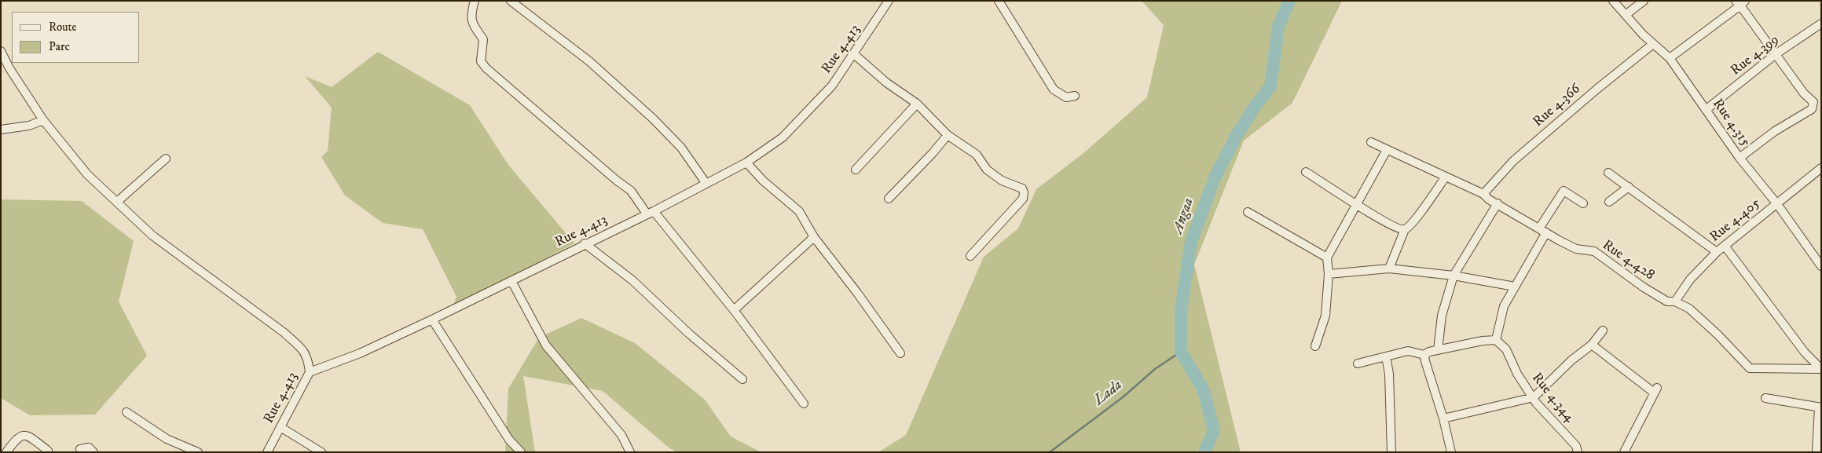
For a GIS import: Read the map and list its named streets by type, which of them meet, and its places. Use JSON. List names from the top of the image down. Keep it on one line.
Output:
{"streets":{"street":["Rue 4.413","Rue 4.399","Rue 4.366","Rue 4.315","Rue 4.405","Rue 4.428","Rue 4.344"]},"crossings":[["Rue 4.399","Rue 4.315"],["Rue 4.366","Rue 4.315"],["Rue 4.366","Rue 4.428"],["Rue 4.315","Rue 4.405"],["Rue 4.405","Rue 4.428"]],"water":["Angaa","Lada"],"legend":["Route","Parc"]}
